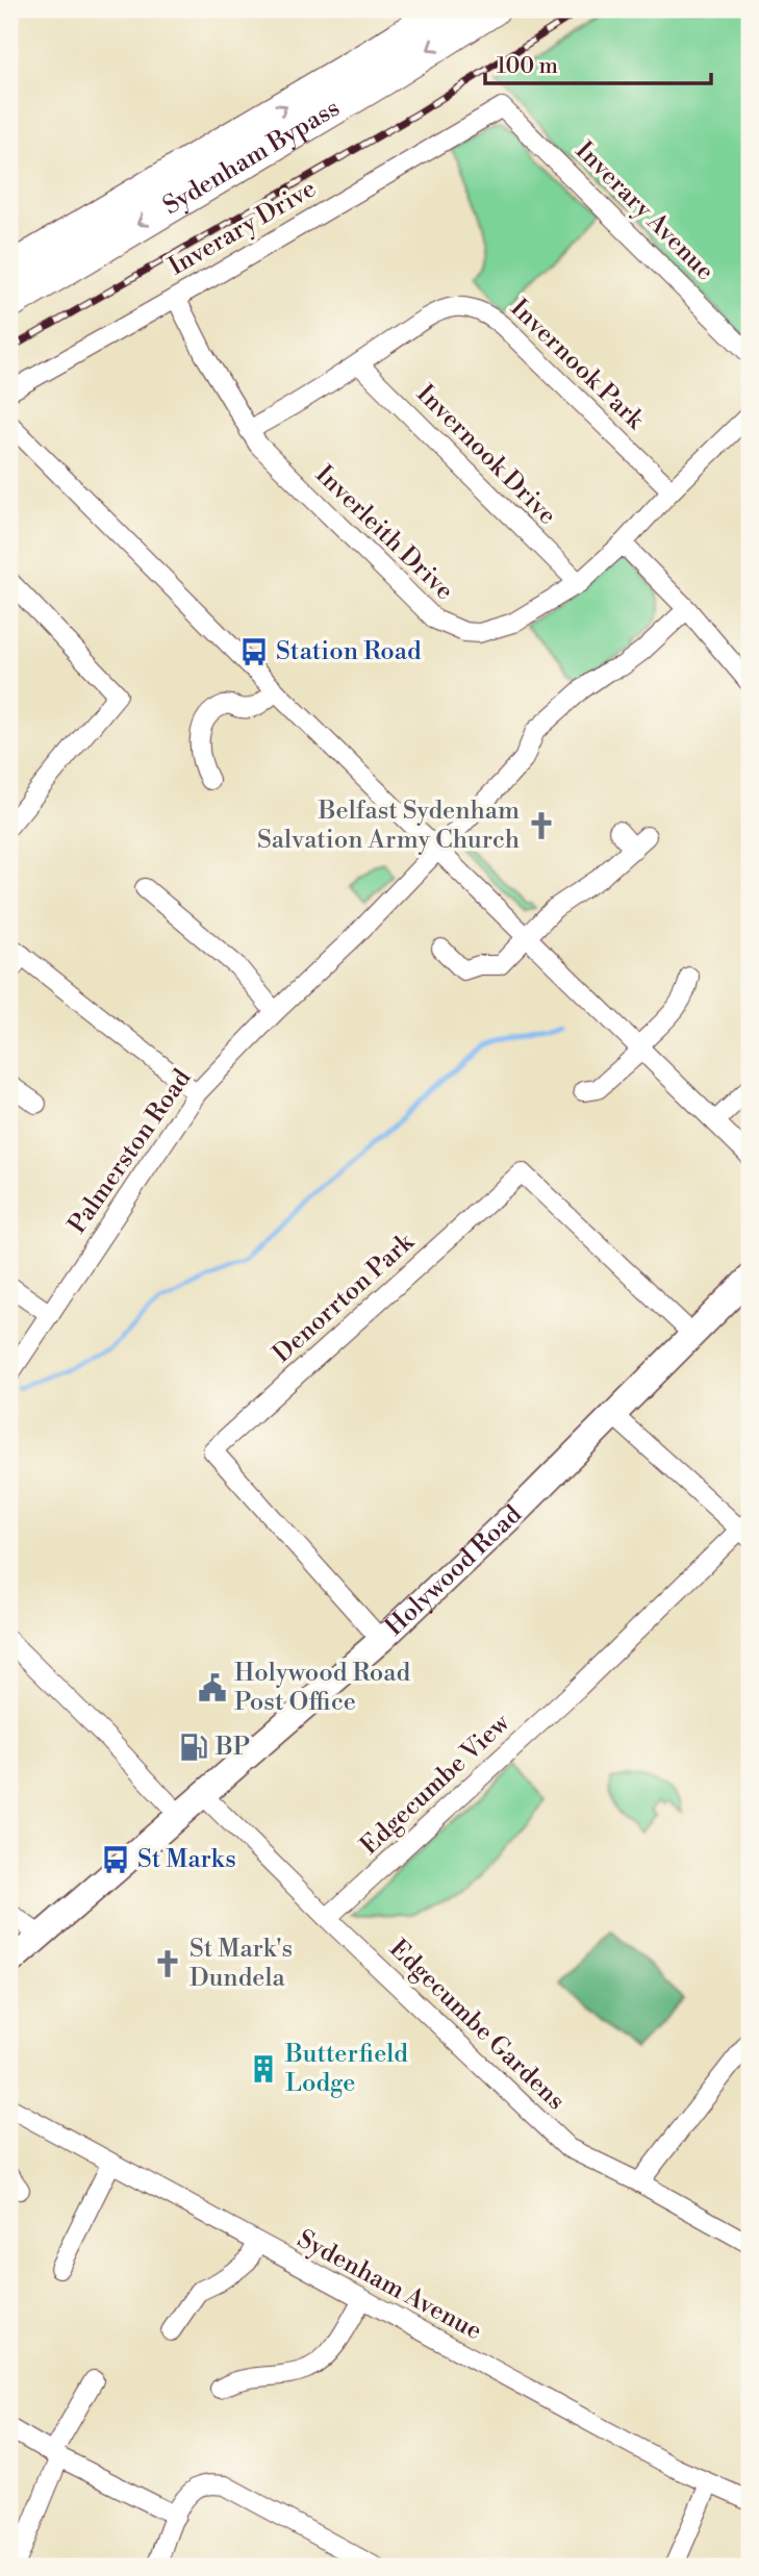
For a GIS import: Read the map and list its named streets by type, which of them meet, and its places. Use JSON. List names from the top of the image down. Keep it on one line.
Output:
{"streets":{"highway":["Sydenham Bypass"],"main road":["Holywood Road"],"street":["Inverary Avenue","Inverary Drive","Invernook Park","Invernook Drive","Inverleith Drive","Palmerston Road","Denorrton Park","Edgecumbe View","Edgecumbe Gardens","Sydenham Avenue"]},"crossings":[["Inverary Avenue","Inverary Drive"],["Inverary Drive","Inverleith Drive"],["Invernook Park","Invernook Drive"],["Invernook Park","Inverleith Drive"],["Invernook Drive","Inverleith Drive"],["Denorrton Park","Holywood Road"],["Holywood Road","Edgecumbe Gardens"],["Edgecumbe View","Edgecumbe Gardens"]],"places":{"bus stop":["Station Road","St Marks"],"church":["Belfast Sydenham Salvation Army Church","St Mark's Dundela"],"public building":["Holywood Road Post Office"],"fuel station":["BP"],"building":["Butterfield Lodge"]},"scale_bar":"100 m"}
